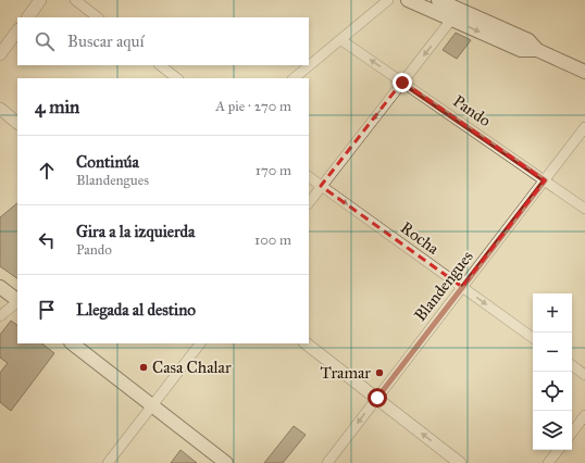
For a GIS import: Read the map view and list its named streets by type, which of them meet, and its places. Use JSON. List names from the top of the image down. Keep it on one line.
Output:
{"streets":{"street":["Pando","Rocha","Blandengues"]},"crossings":[["Pando","Blandengues"],["Rocha","Blandengues"]],"one_way":["Rocha"],"places":["Casa Chalar","Tramar"],"page":{"search":"Buscar aquí","heading":["4 min","A pie · 270 m"],"list":[["Continúa","Blandengues","170 m"],["Gira a la izquierda","Pando","100 m"],"Llegada al destino"],"map_buttons":["+","−"]}}
